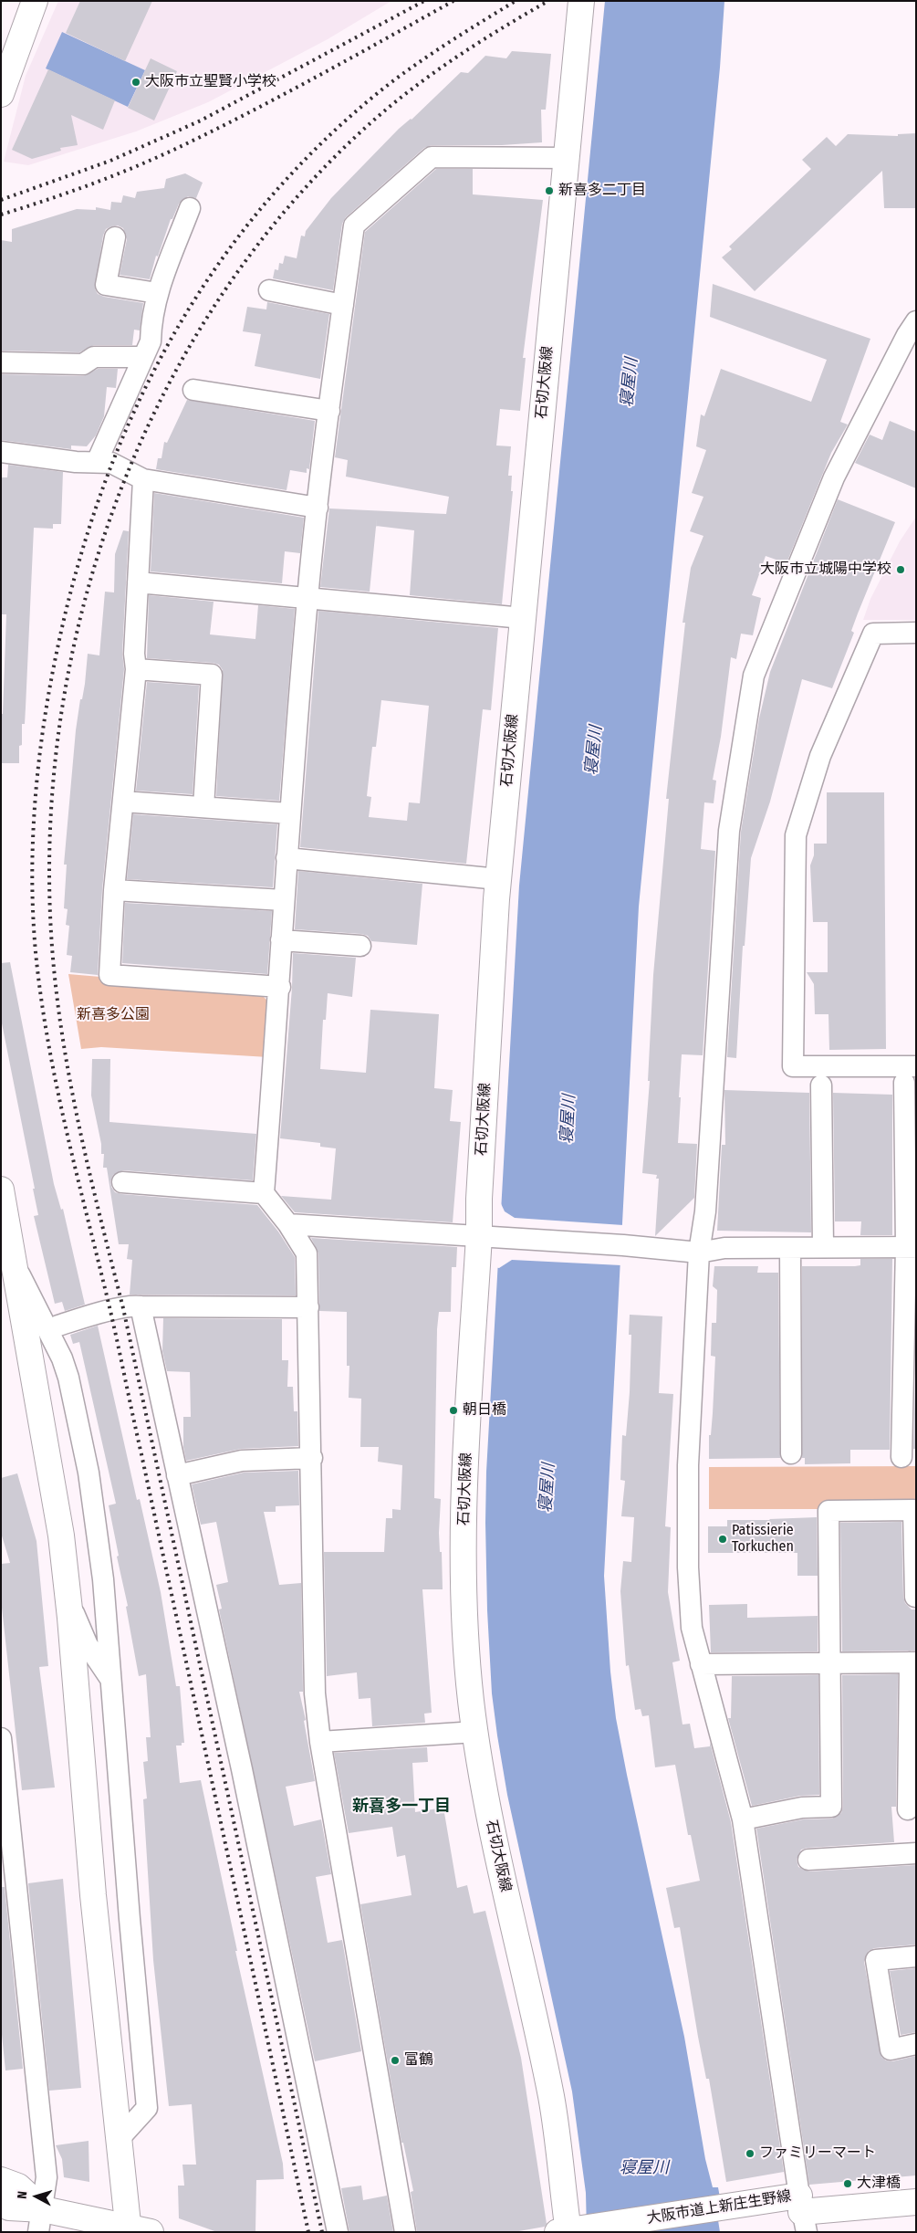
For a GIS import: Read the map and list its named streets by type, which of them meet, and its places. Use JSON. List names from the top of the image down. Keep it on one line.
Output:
{"streets":{"main road":["石切大阪線","大阪市道上新庄生野線"]},"crossings":[["石切大阪線","大阪市道上新庄生野線"]],"districts":["新喜多一丁目"],"water":["寝屋川"],"parks":["新喜多公園"],"places":["大阪市立聖賢小学校","新喜多二丁目","大阪市立城陽中学校","朝日橋","Patissierie Torkuchen","富鶴","ファミリーマート","大津橋"],"north":"left"}
